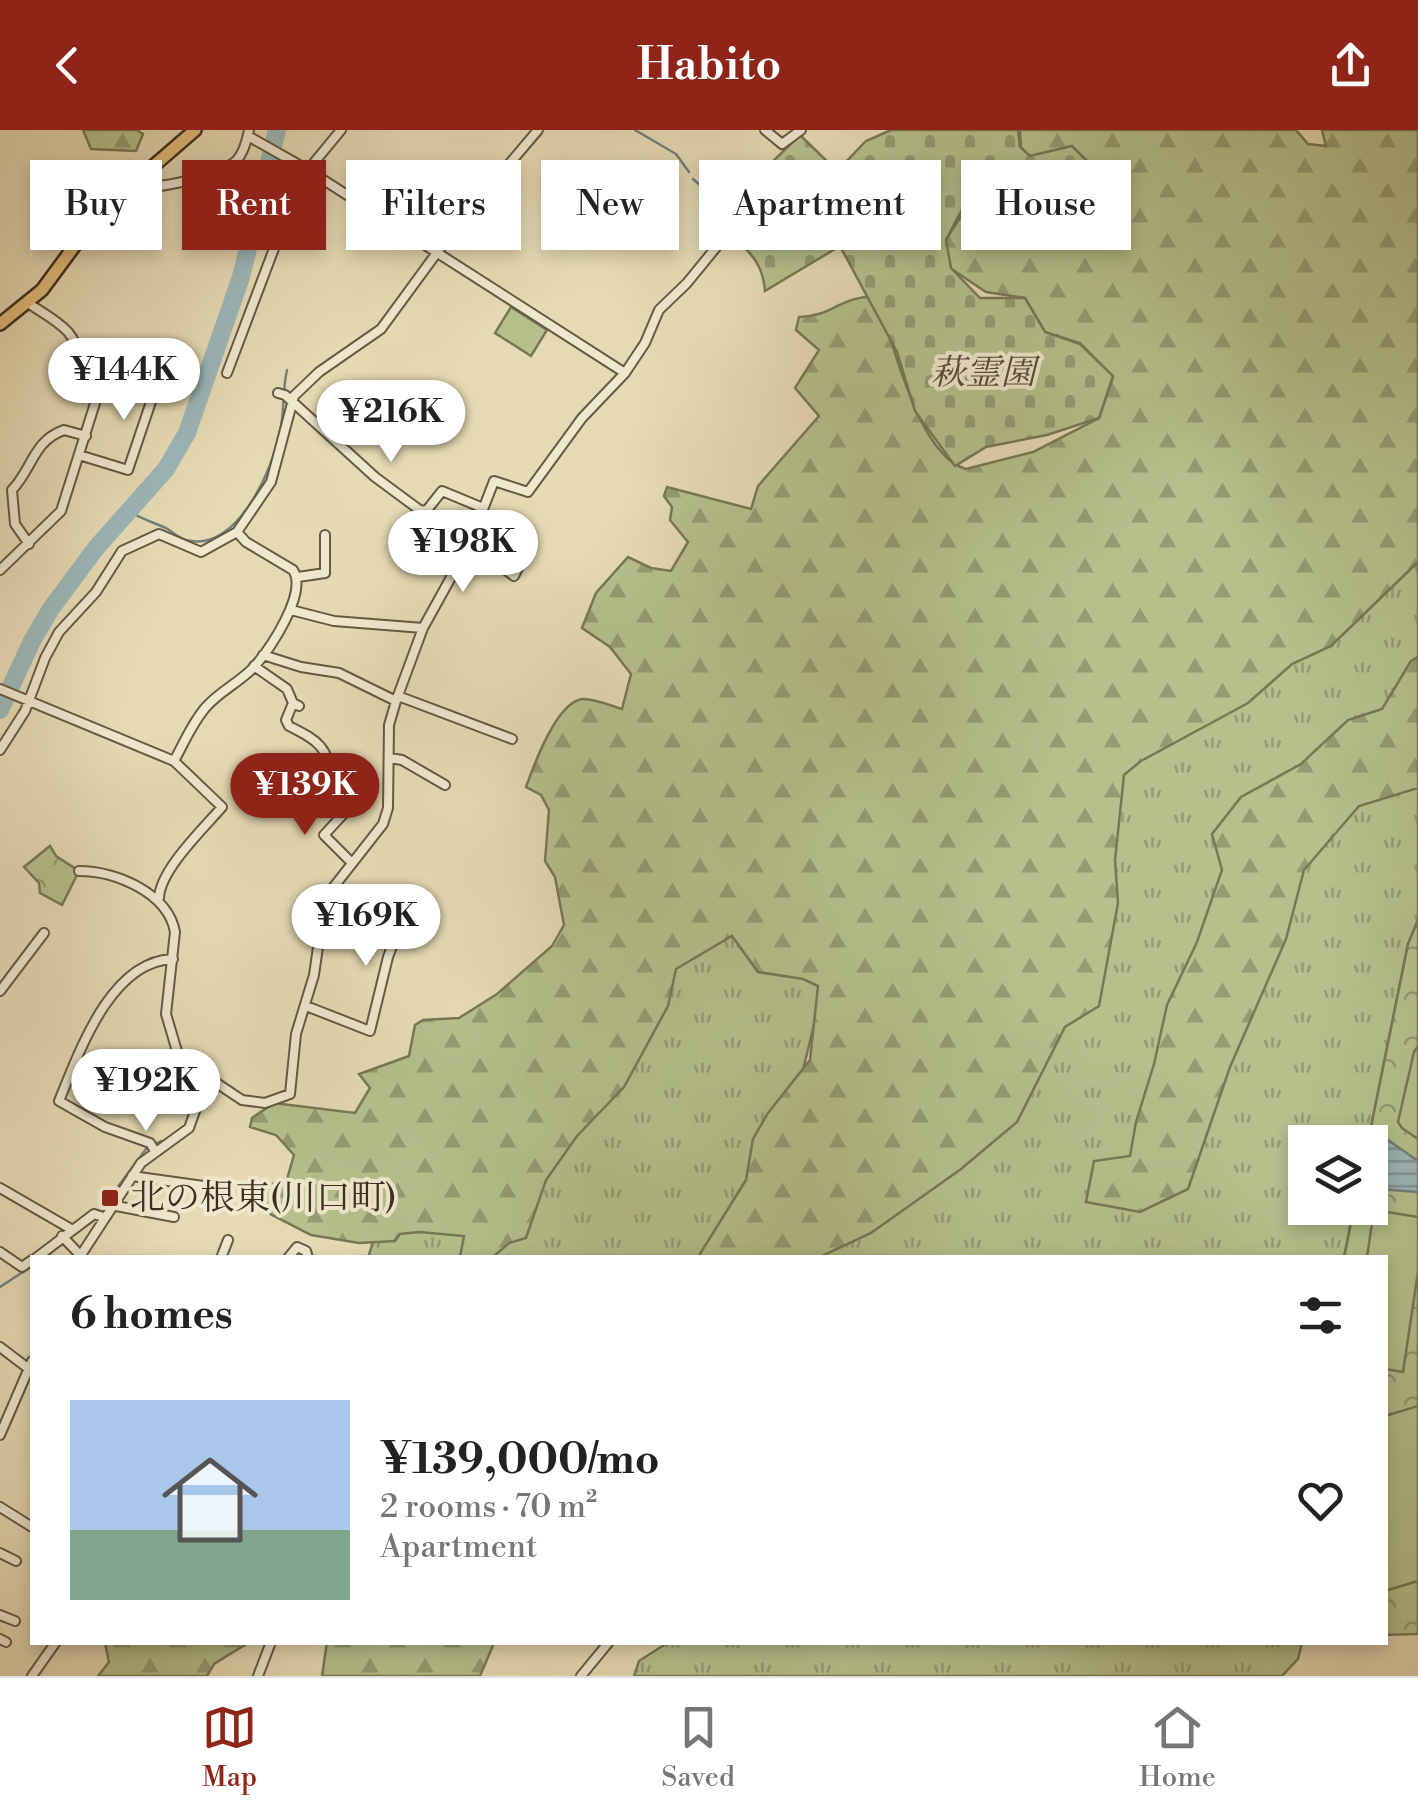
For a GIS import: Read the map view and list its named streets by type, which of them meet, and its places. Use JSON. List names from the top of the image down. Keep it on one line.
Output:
{"parks":["萩霊園"],"places":{"transit":["北の根東(川口町)"]},"page":{"header":"Habito","chip":["Buy","Rent","Filters","New","Apartment","House"],"price":["¥144K","¥216K","¥198K","¥139K","¥169K","¥192K"],"heading":"6 homes","list":[{"name":"¥139,000/mo","note":"2 rooms · 70 m² · Apartment"}],"tabs":["Map","Saved","Home"]}}
